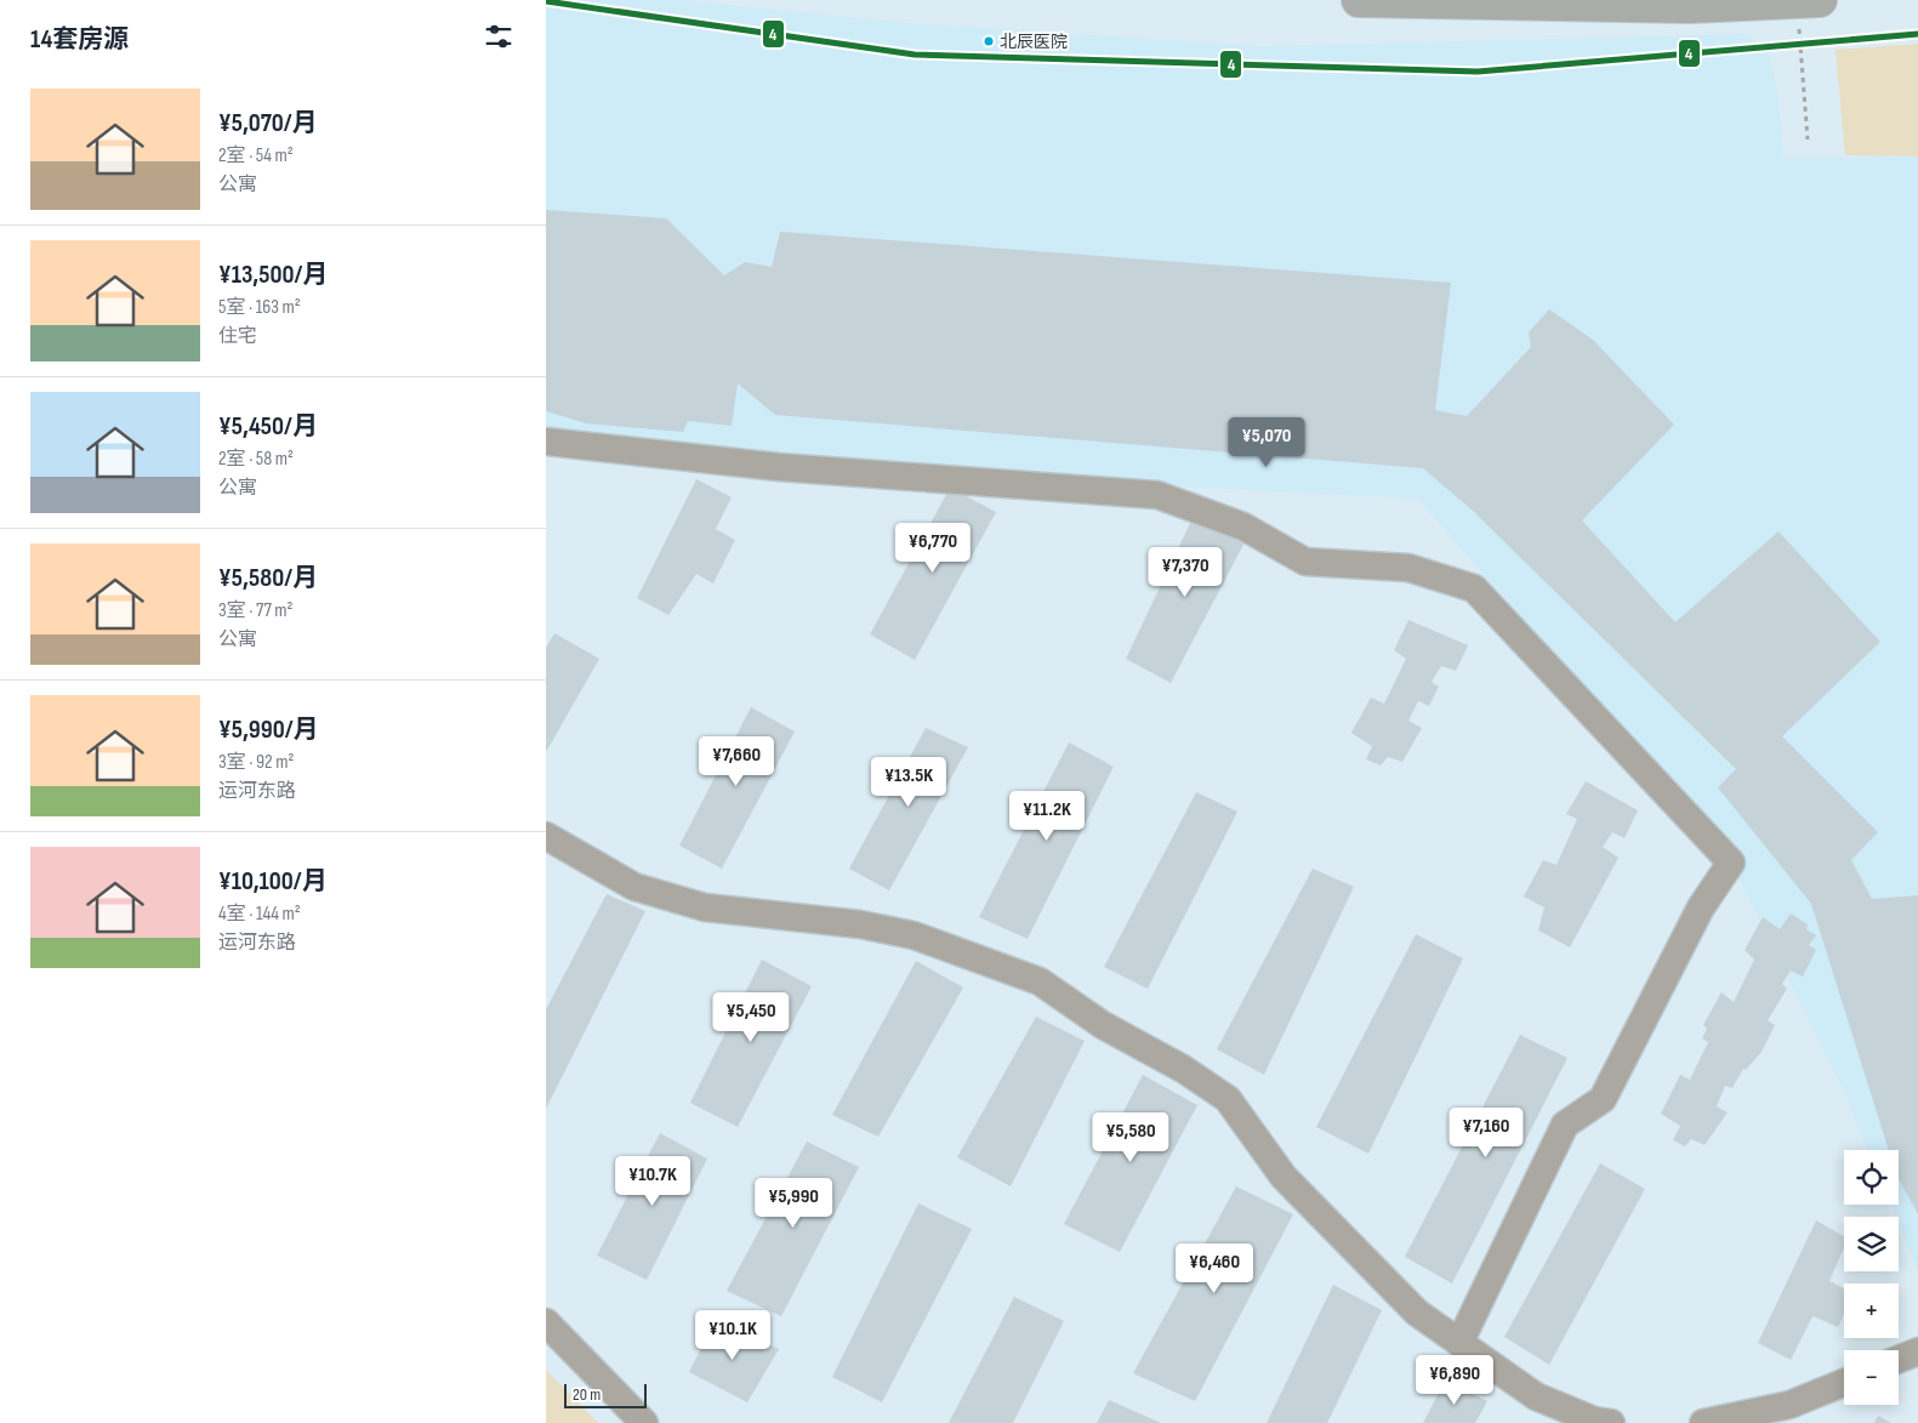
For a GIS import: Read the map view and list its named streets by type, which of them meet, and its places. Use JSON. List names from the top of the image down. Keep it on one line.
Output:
{"places":["北辰医院"],"lines":["transit line 4"],"scale_bar":"20 m","page":{"heading":"14套房源","list":[{"name":"¥5,070/月","note":"2室 · 54 m² · 公寓"},{"name":"¥13,500/月","note":"5室 · 163 m² · 住宅"},{"name":"¥5,450/月","note":"2室 · 58 m² · 公寓"},{"name":"¥5,580/月","note":"3室 · 77 m² · 公寓"},{"name":"¥5,990/月","note":"3室 · 92 m² · 运河东路"},{"name":"¥10,100/月","note":"4室 · 144 m² · 运河东路"}],"price":["¥5,070","¥6,770","¥7,370","¥7,660","¥13.5K","¥11.2K","¥5,450","¥7,160","¥5,580","¥10.7K","¥5,990","¥6,460","¥10.1K","¥6,890"],"map_buttons":["+","−"],"scale":"20 m"}}
